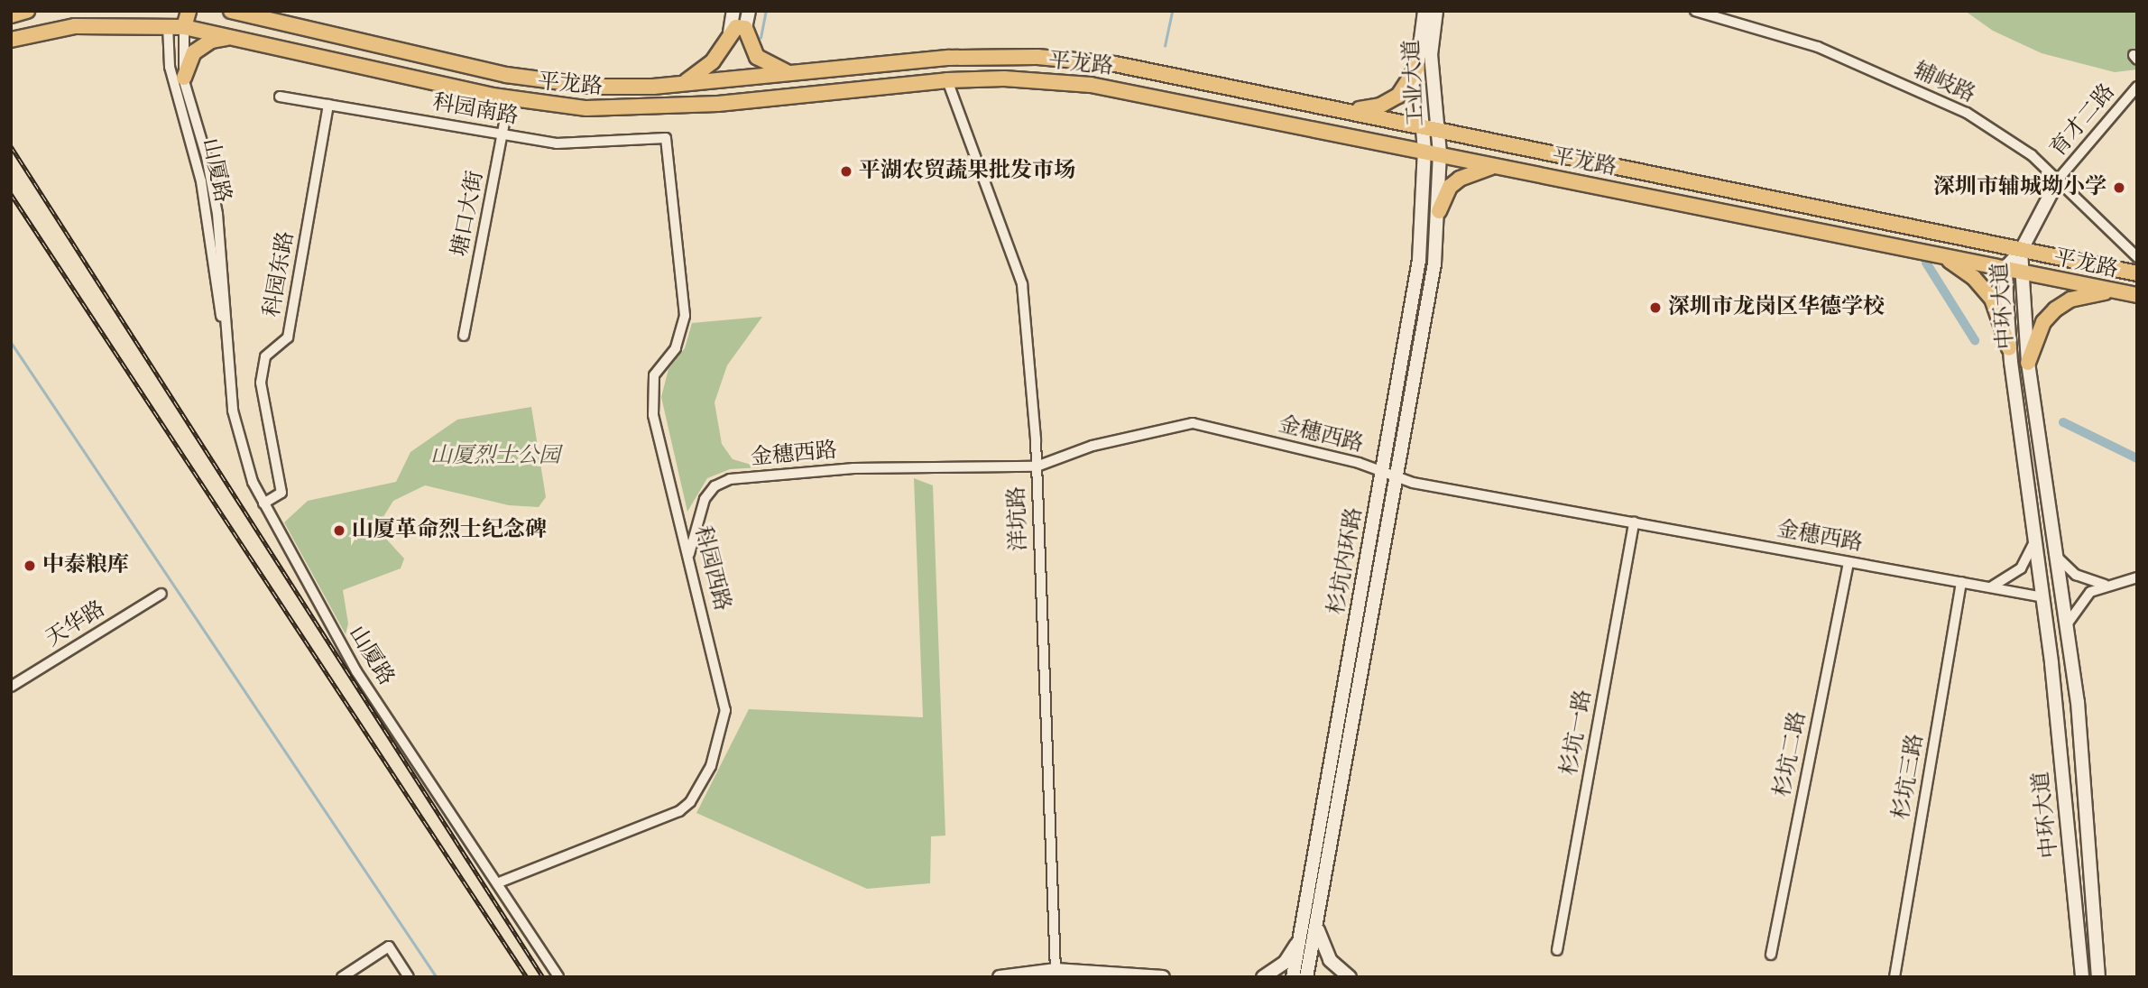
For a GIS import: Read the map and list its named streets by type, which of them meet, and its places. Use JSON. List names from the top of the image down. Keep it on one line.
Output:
{"streets":{"main road":["平龙路"],"street":["工业大道","辅岐路","科园南路","育才二路","山厦路","塘口大街","科园东路","中环大道","金穗西路","洋坑路","杉坑内环路","科园西路","天华路","杉坑一路","杉坑二路","杉坑三路"]},"crossings":[["平龙路","工业大道"],["平龙路","山厦路"],["平龙路","塘口大街"],["平龙路","中环大道"],["平龙路","洋坑路"],["平龙路","杉坑内环路"],["工业大道","杉坑内环路"],["辅岐路","育才二路"],["科园南路","塘口大街"],["科园南路","科园东路"],["科园南路","科园西路"],["山厦路","科园东路"],["山厦路","科园西路"],["中环大道","金穗西路"],["金穗西路","洋坑路"],["金穗西路","杉坑内环路"],["金穗西路","科园西路"],["金穗西路","杉坑一路"],["金穗西路","杉坑二路"],["金穗西路","杉坑三路"]],"parks":["山厦烈士公园"],"places":["平湖农贸蔬果批发市场","深圳市辅城坳小学","深圳市龙岗区华德学校","山厦革命烈士纪念碑","中泰粮库"]}
